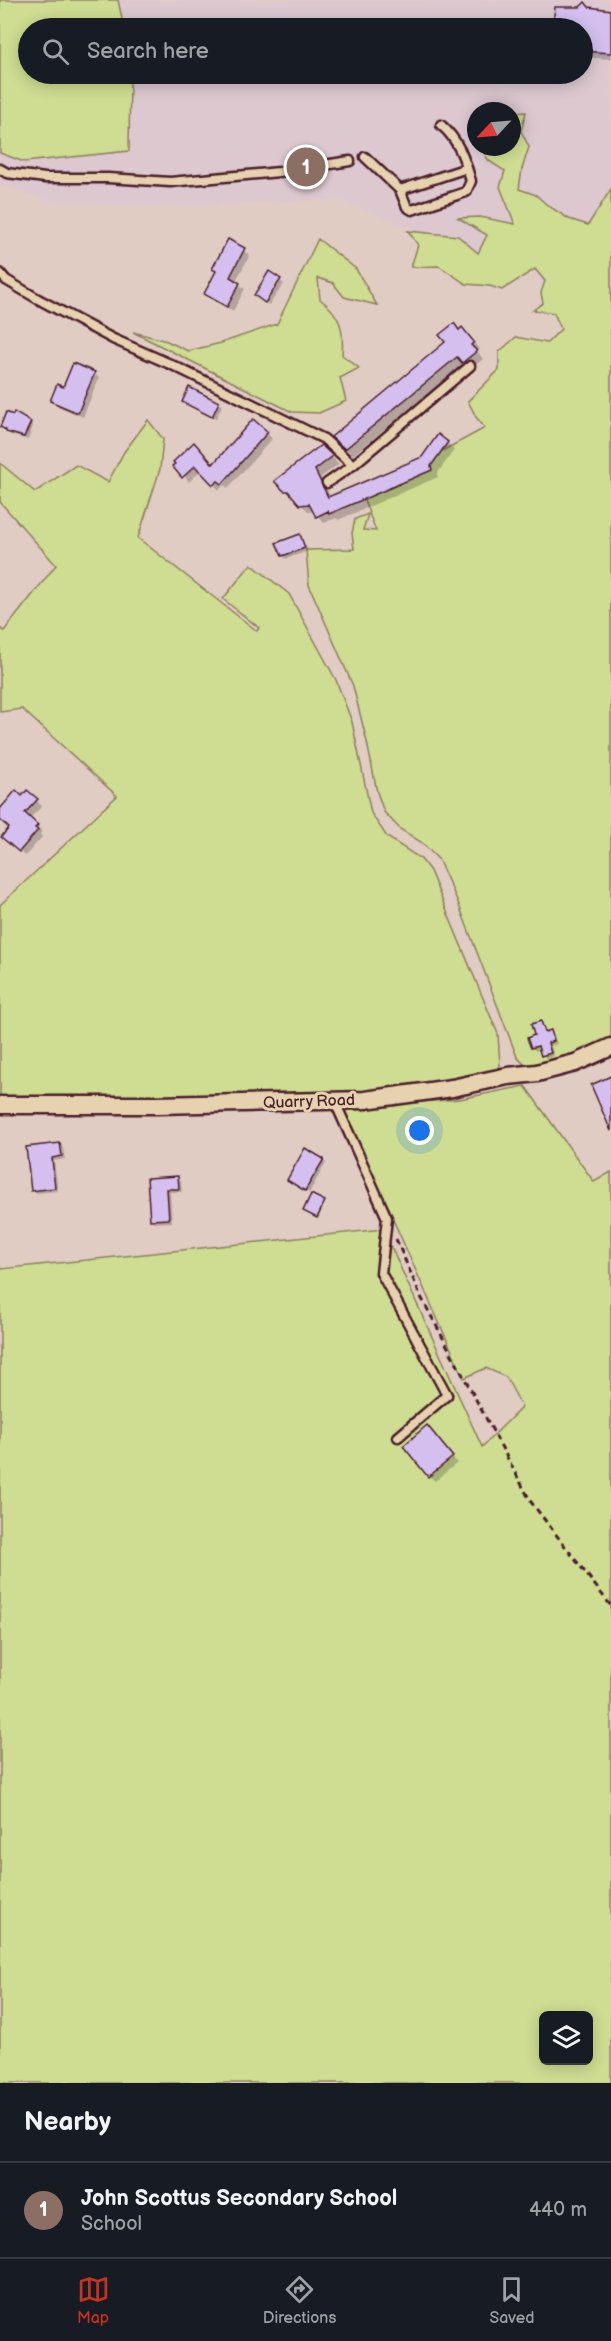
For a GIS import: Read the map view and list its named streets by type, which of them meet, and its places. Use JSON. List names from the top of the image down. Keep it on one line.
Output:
{"streets":{"street":["Quarry Road"]},"north":"bottom left","page":{"search":"Search here","pins":"1","heading":"Nearby","list":[{"mark":"1","name":"John Scottus Secondary School","note":"School","value":"440 m"}],"nav":["Map","Directions","Saved"]}}
